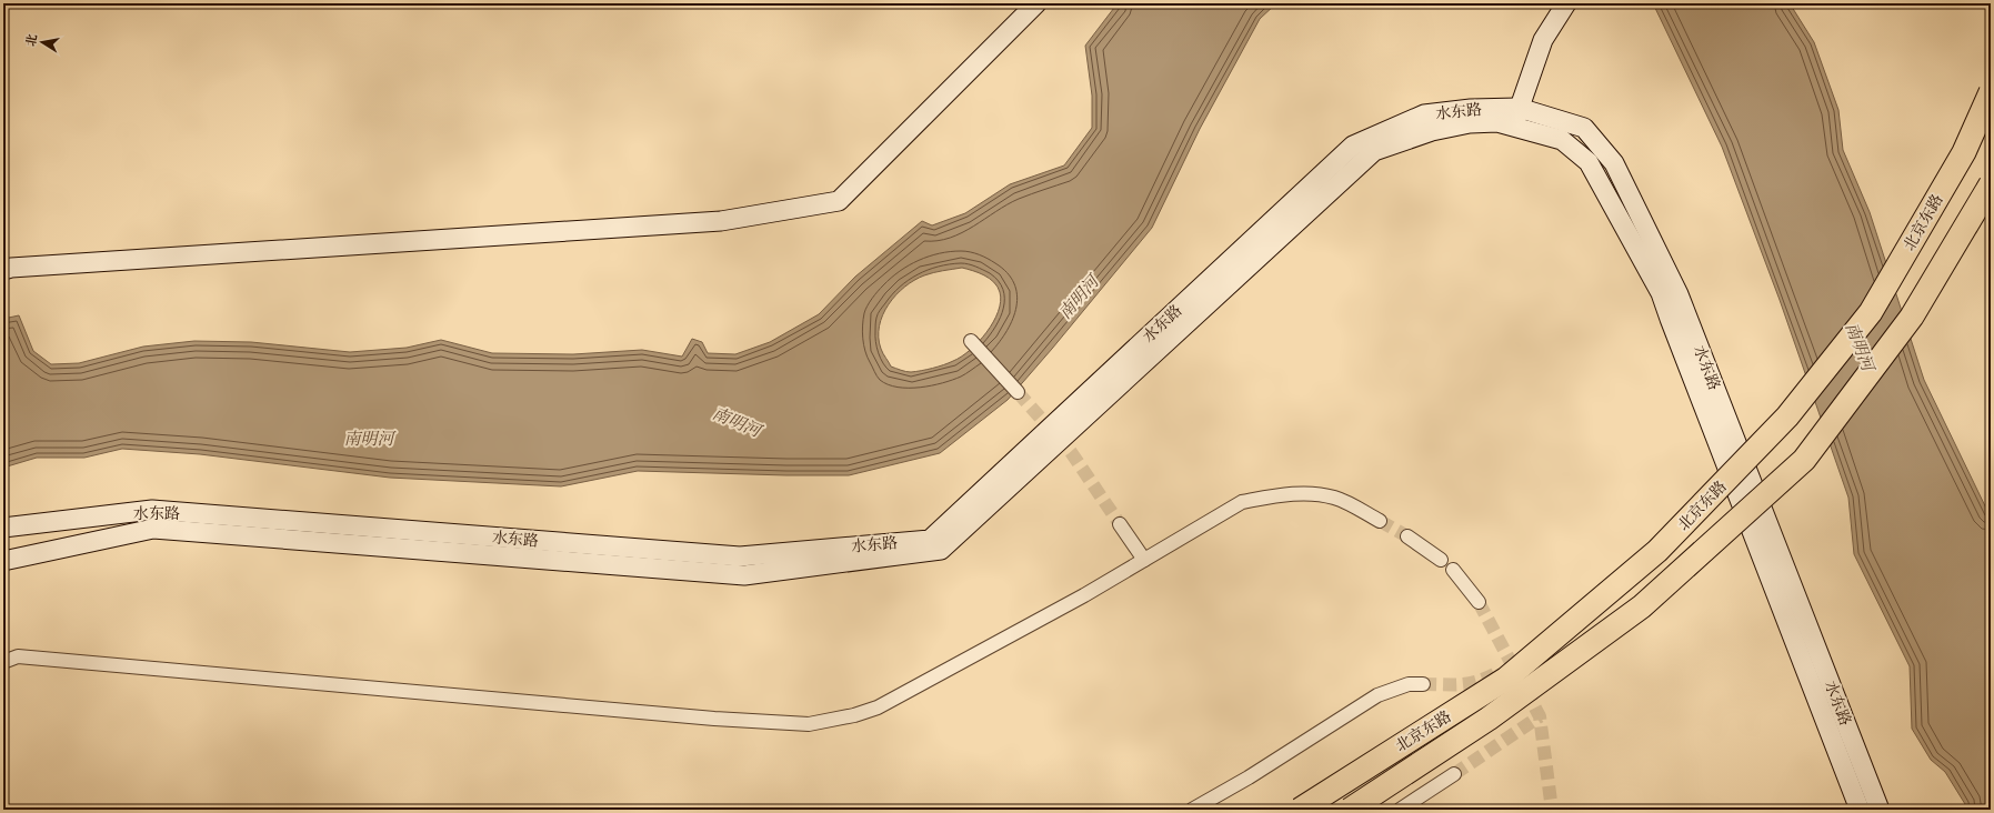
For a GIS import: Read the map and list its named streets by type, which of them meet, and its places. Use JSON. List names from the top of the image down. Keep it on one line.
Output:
{"streets":{"highway":["北京东路"],"main road":["水东路"]},"water":["南明河"],"north":"left"}
